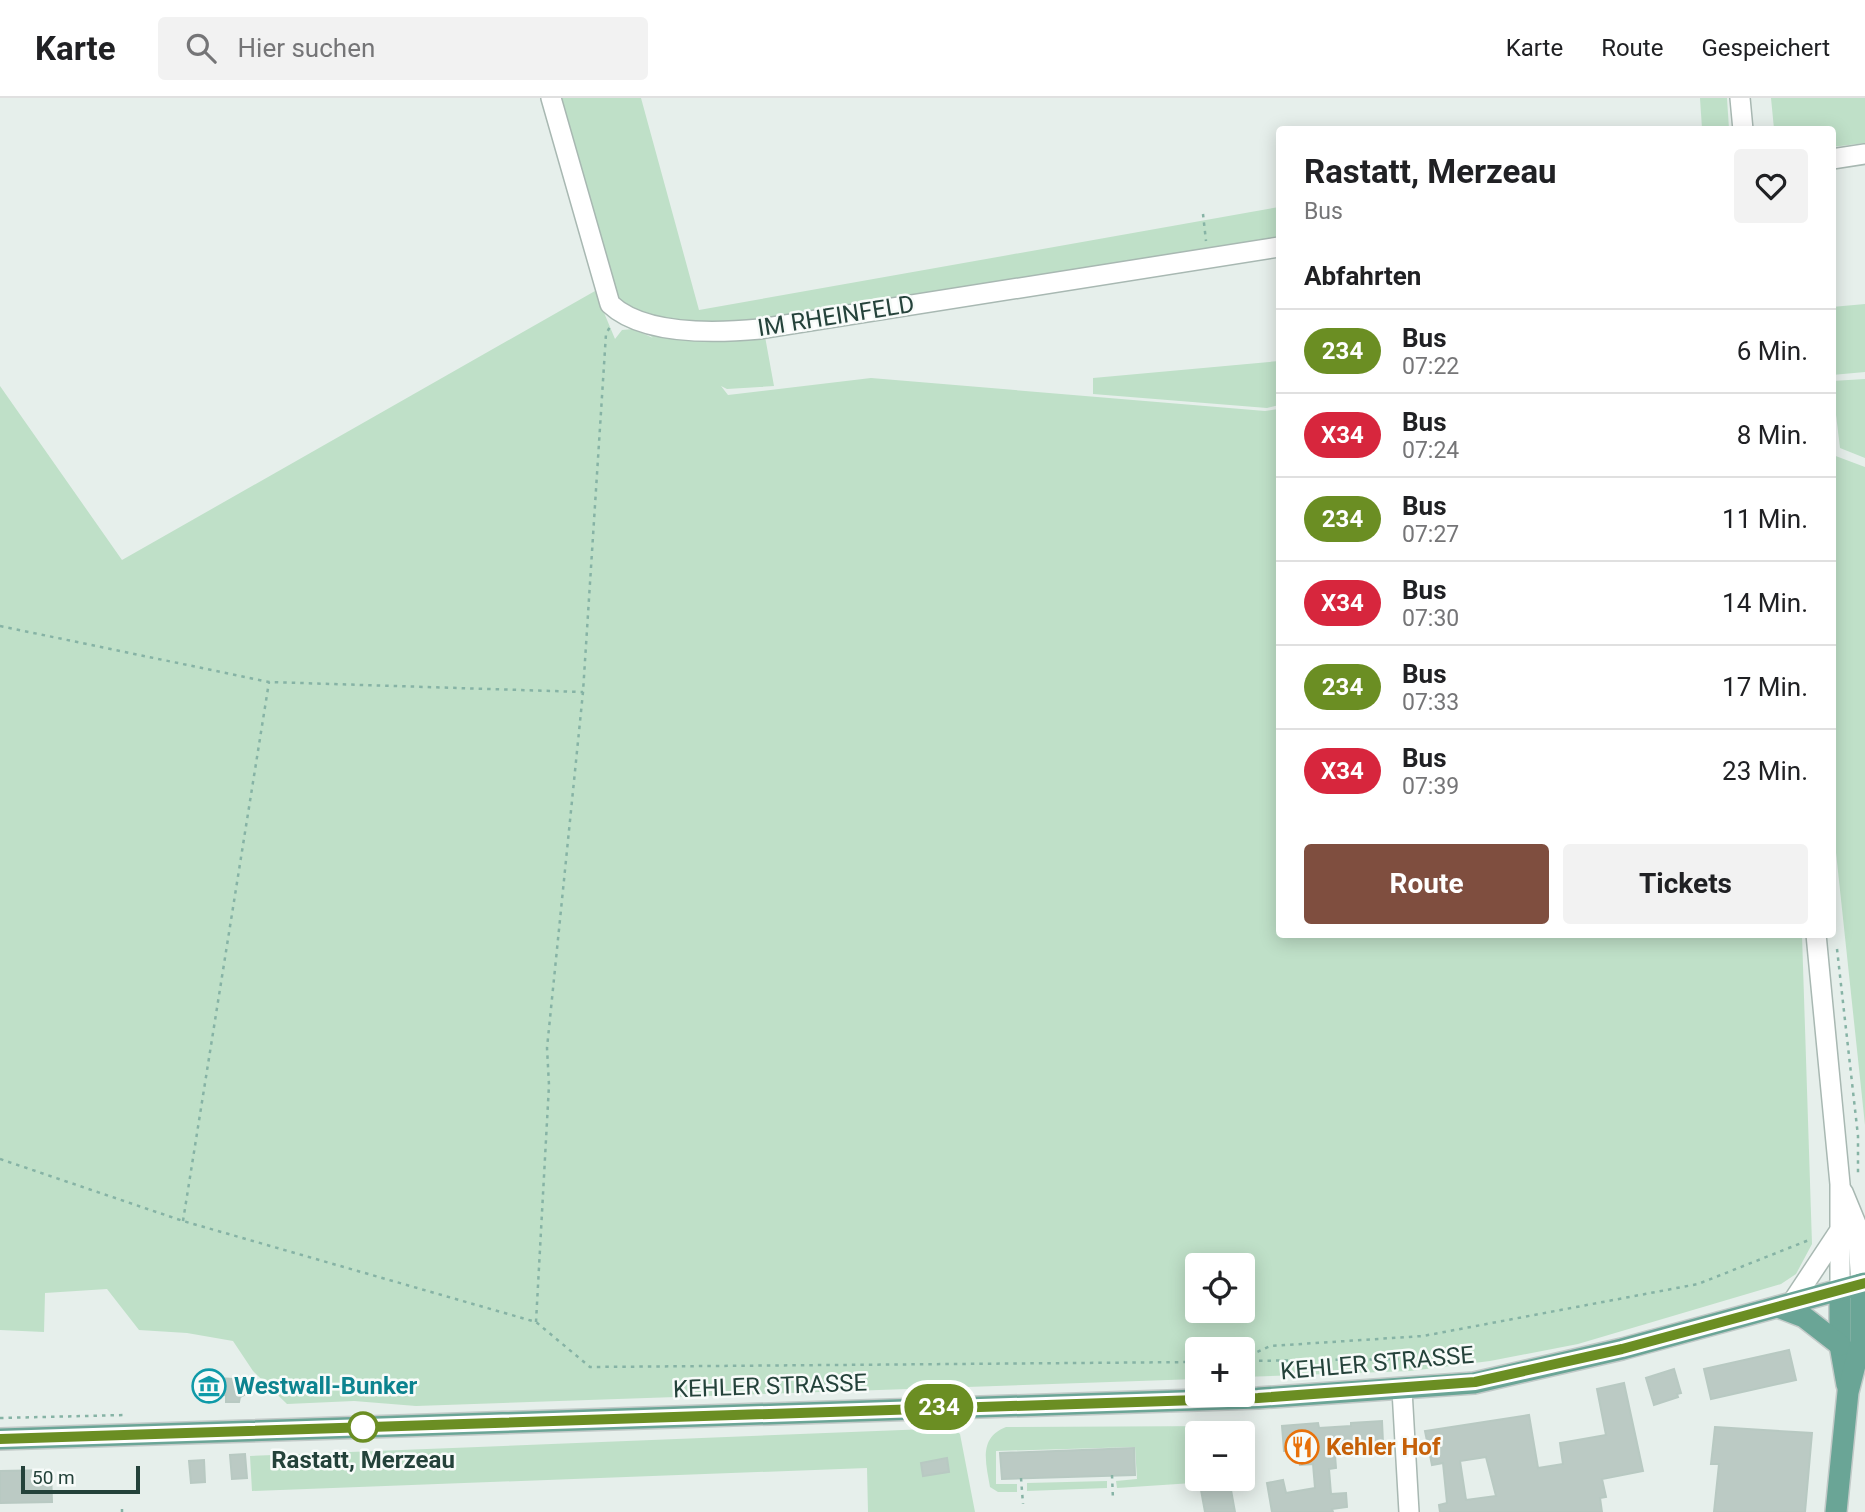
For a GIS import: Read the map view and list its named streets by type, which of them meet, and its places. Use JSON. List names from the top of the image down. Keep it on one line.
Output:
{"streets":{"main road":["KEHLER STRASSE"],"street":["IM RHEINFELD"]},"places":{"museum":["Westwall-Bunker"],"other":["Rastatt, Merzeau"],"restaurant":["Kehler Hof"]},"lines":["bus line 234"],"scale_bar":"50 m","page":{"header":"Karte","search":"Hier suchen","nav":["Karte","Route","Gespeichert"],"on_map":"234","heading":[["Rastatt, Merzeau","Bus"],"Abfahrten"],"list":[{"mark":"234","name":"Bus","note":"07:22","value":"6 Min."},{"mark":"X34","name":"Bus","note":"07:24","value":"8 Min."},{"mark":"234","name":"Bus","note":"07:27","value":"11 Min."},{"mark":"X34","name":"Bus","note":"07:30","value":"14 Min."},{"mark":"234","name":"Bus","note":"07:33","value":"17 Min."},{"mark":"X34","name":"Bus","note":"07:39","value":"23 Min."}],"buttons":["Route","Tickets"],"map_buttons":["+","−"],"scale":"50 m"}}
